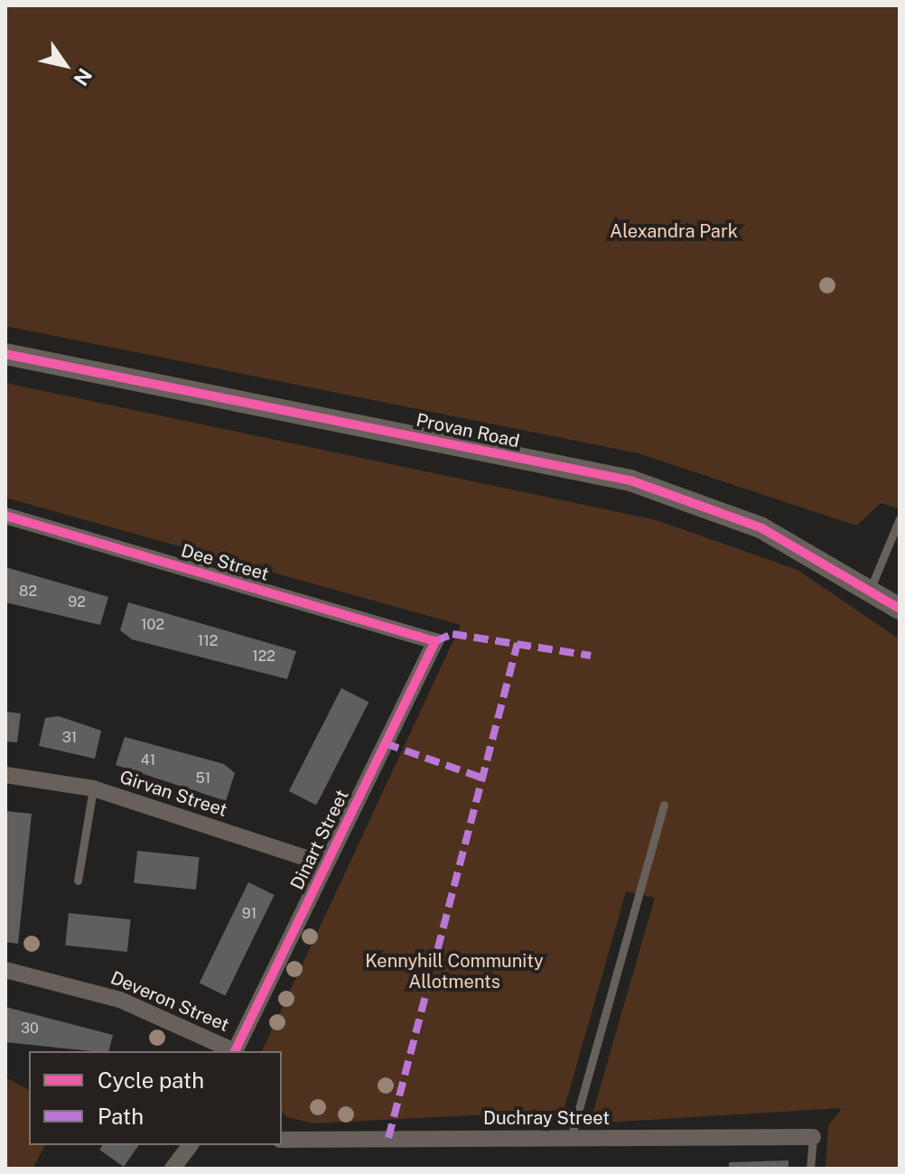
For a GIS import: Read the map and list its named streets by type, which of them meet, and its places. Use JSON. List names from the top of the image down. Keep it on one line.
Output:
{"streets":{"street":["Provan Road","Dee Street","Girvan Street","Dinart Street","Deveron Street","Duchray Street"]},"crossings":[["Dee Street","Dinart Street"],["Girvan Street","Dinart Street"]],"parks":["Alexandra Park","Kennyhill Community Allotments"],"house_numbers":["82","92","102","112","122","31","41","51","91","30"],"legend":["Cycle path","Path"],"north":"bottom right"}
